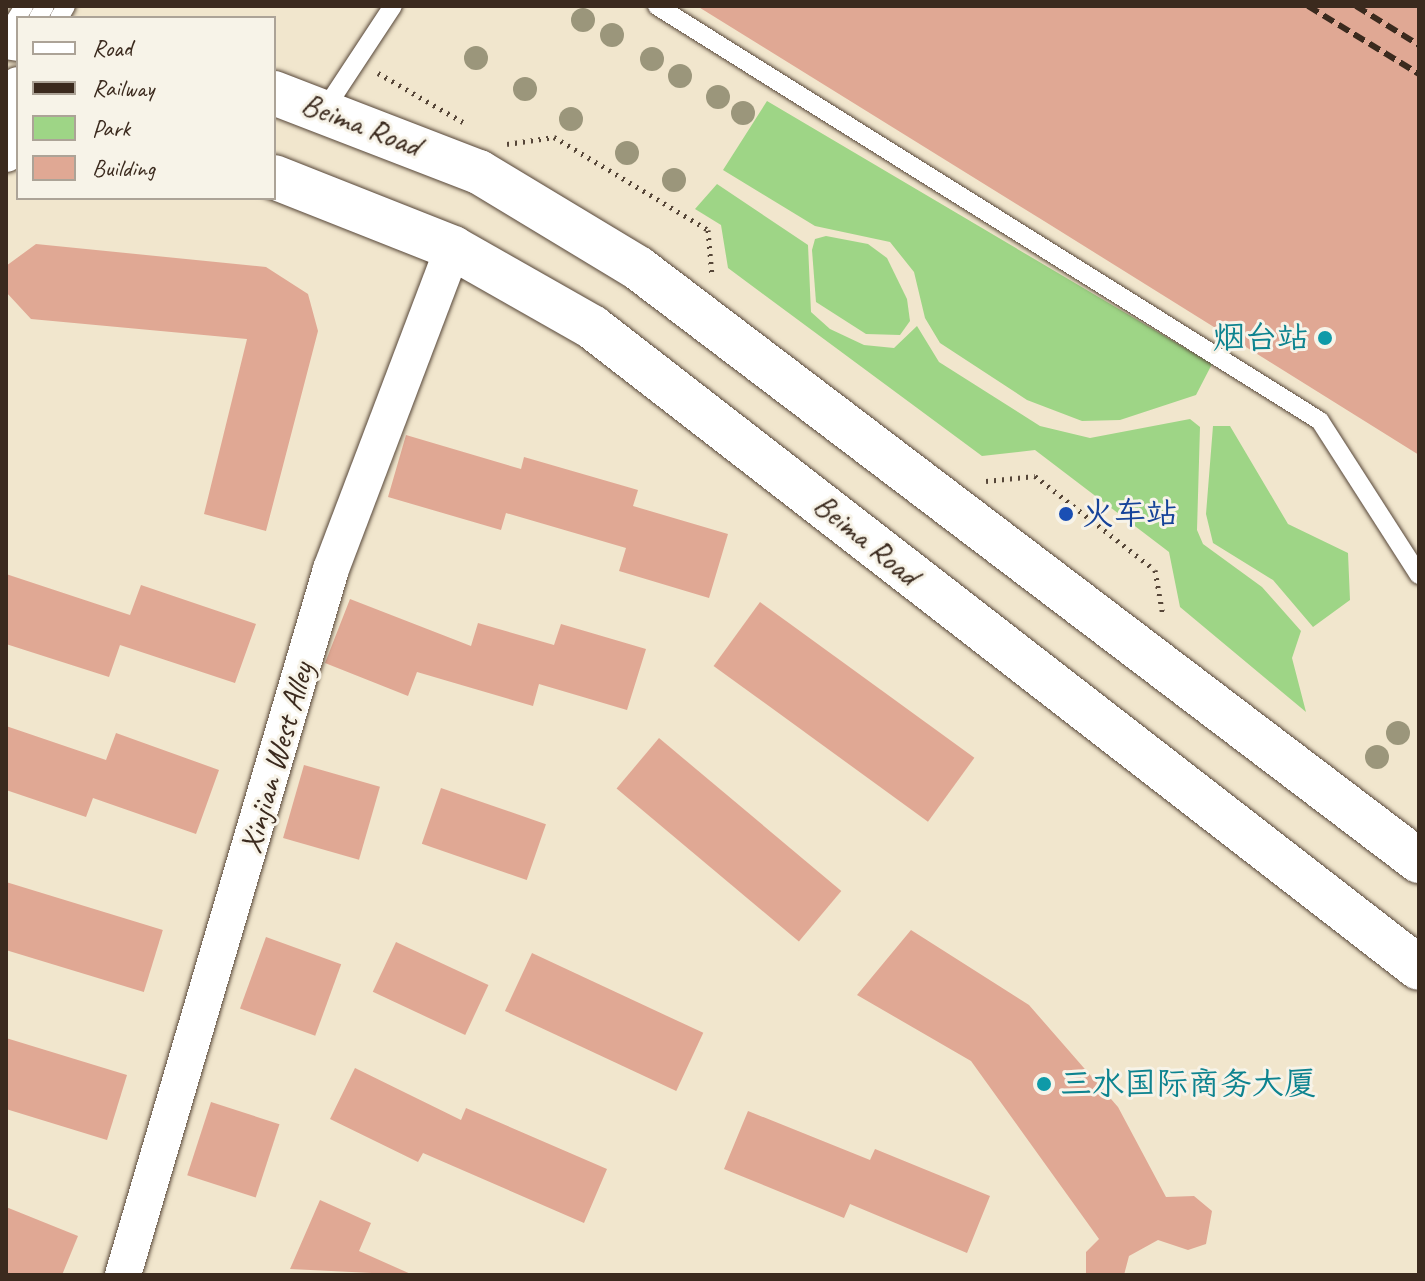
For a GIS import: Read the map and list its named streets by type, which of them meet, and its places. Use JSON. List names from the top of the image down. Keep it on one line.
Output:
{"streets":{"main road":["Beima Road"],"street":["Xinjian West Alley"]},"crossings":[["Beima Road","Xinjian West Alley"]],"places":["烟台站","火车站","三水国际商务大厦"],"legend":["Road","Railway","Park","Building"]}
